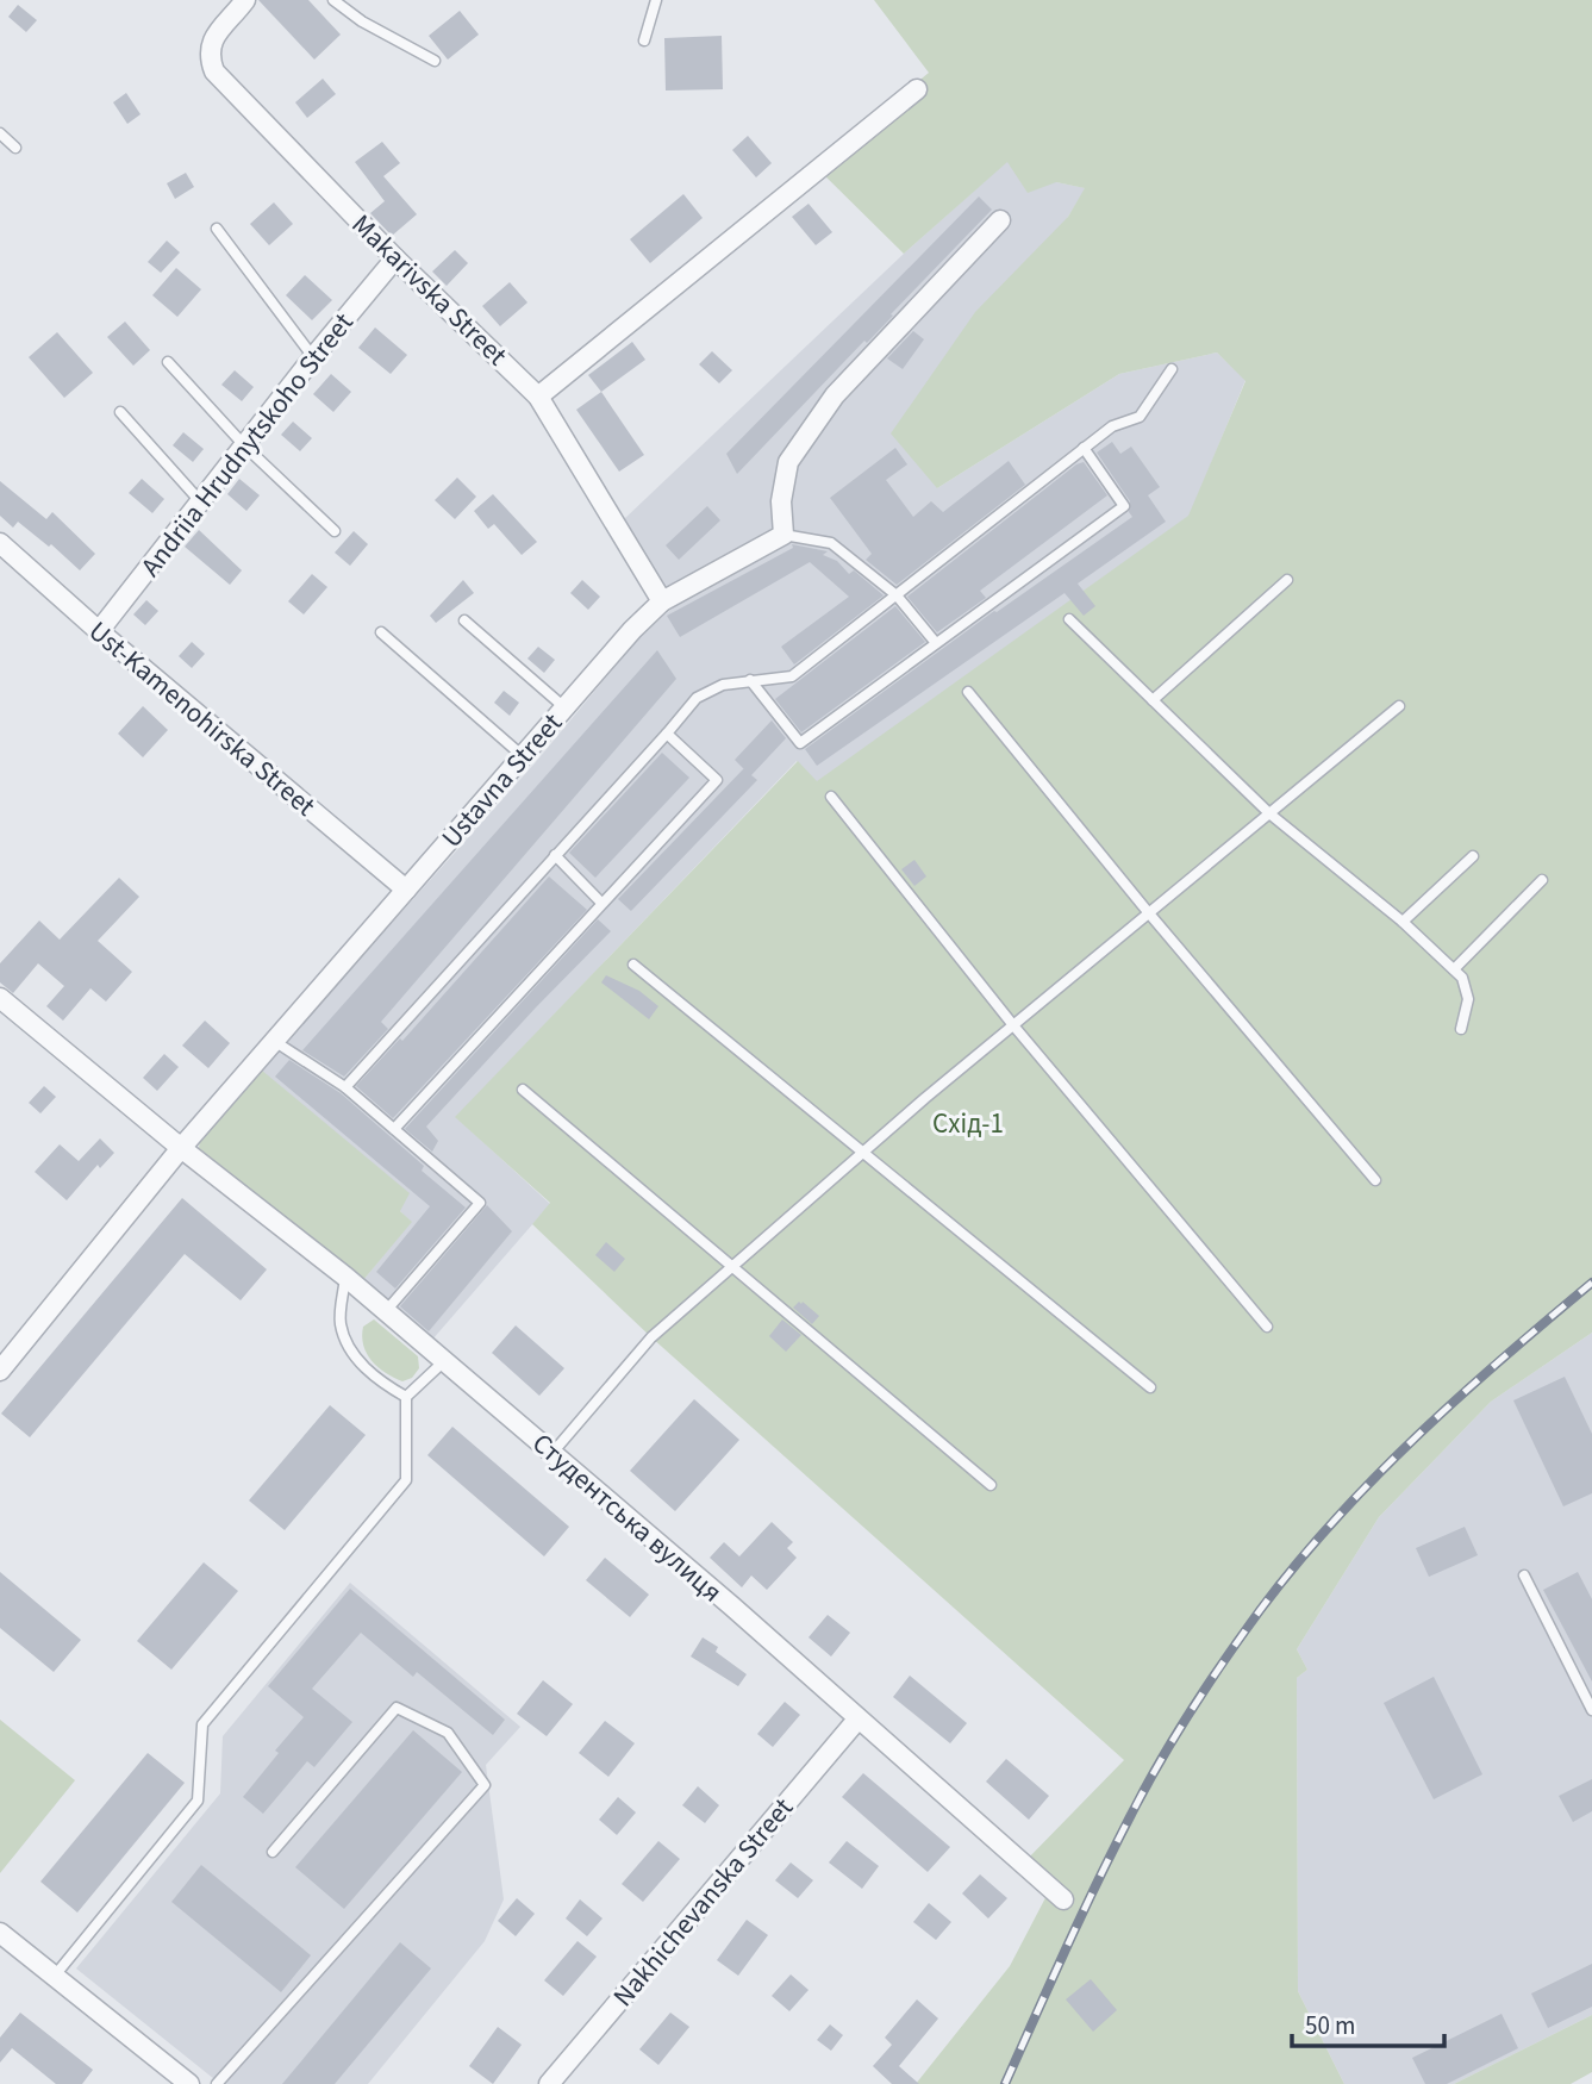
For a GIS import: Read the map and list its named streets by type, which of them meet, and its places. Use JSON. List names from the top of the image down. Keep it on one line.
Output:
{"streets":{"street":["Makarivska Street","Andriia Hrudnytskoho Street","Ust-Kamenohirska Street","Ustavna Street","Студентська вулиця","Nakhichevanska Street"]},"crossings":[["Makarivska Street","Andriia Hrudnytskoho Street"],["Makarivska Street","Ustavna Street"],["Andriia Hrudnytskoho Street","Ust-Kamenohirska Street"],["Ust-Kamenohirska Street","Ustavna Street"],["Ustavna Street","Студентська вулиця"],["Студентська вулиця","Nakhichevanska Street"]],"parks":["Схід-1"],"scale_bar":"50 m"}
